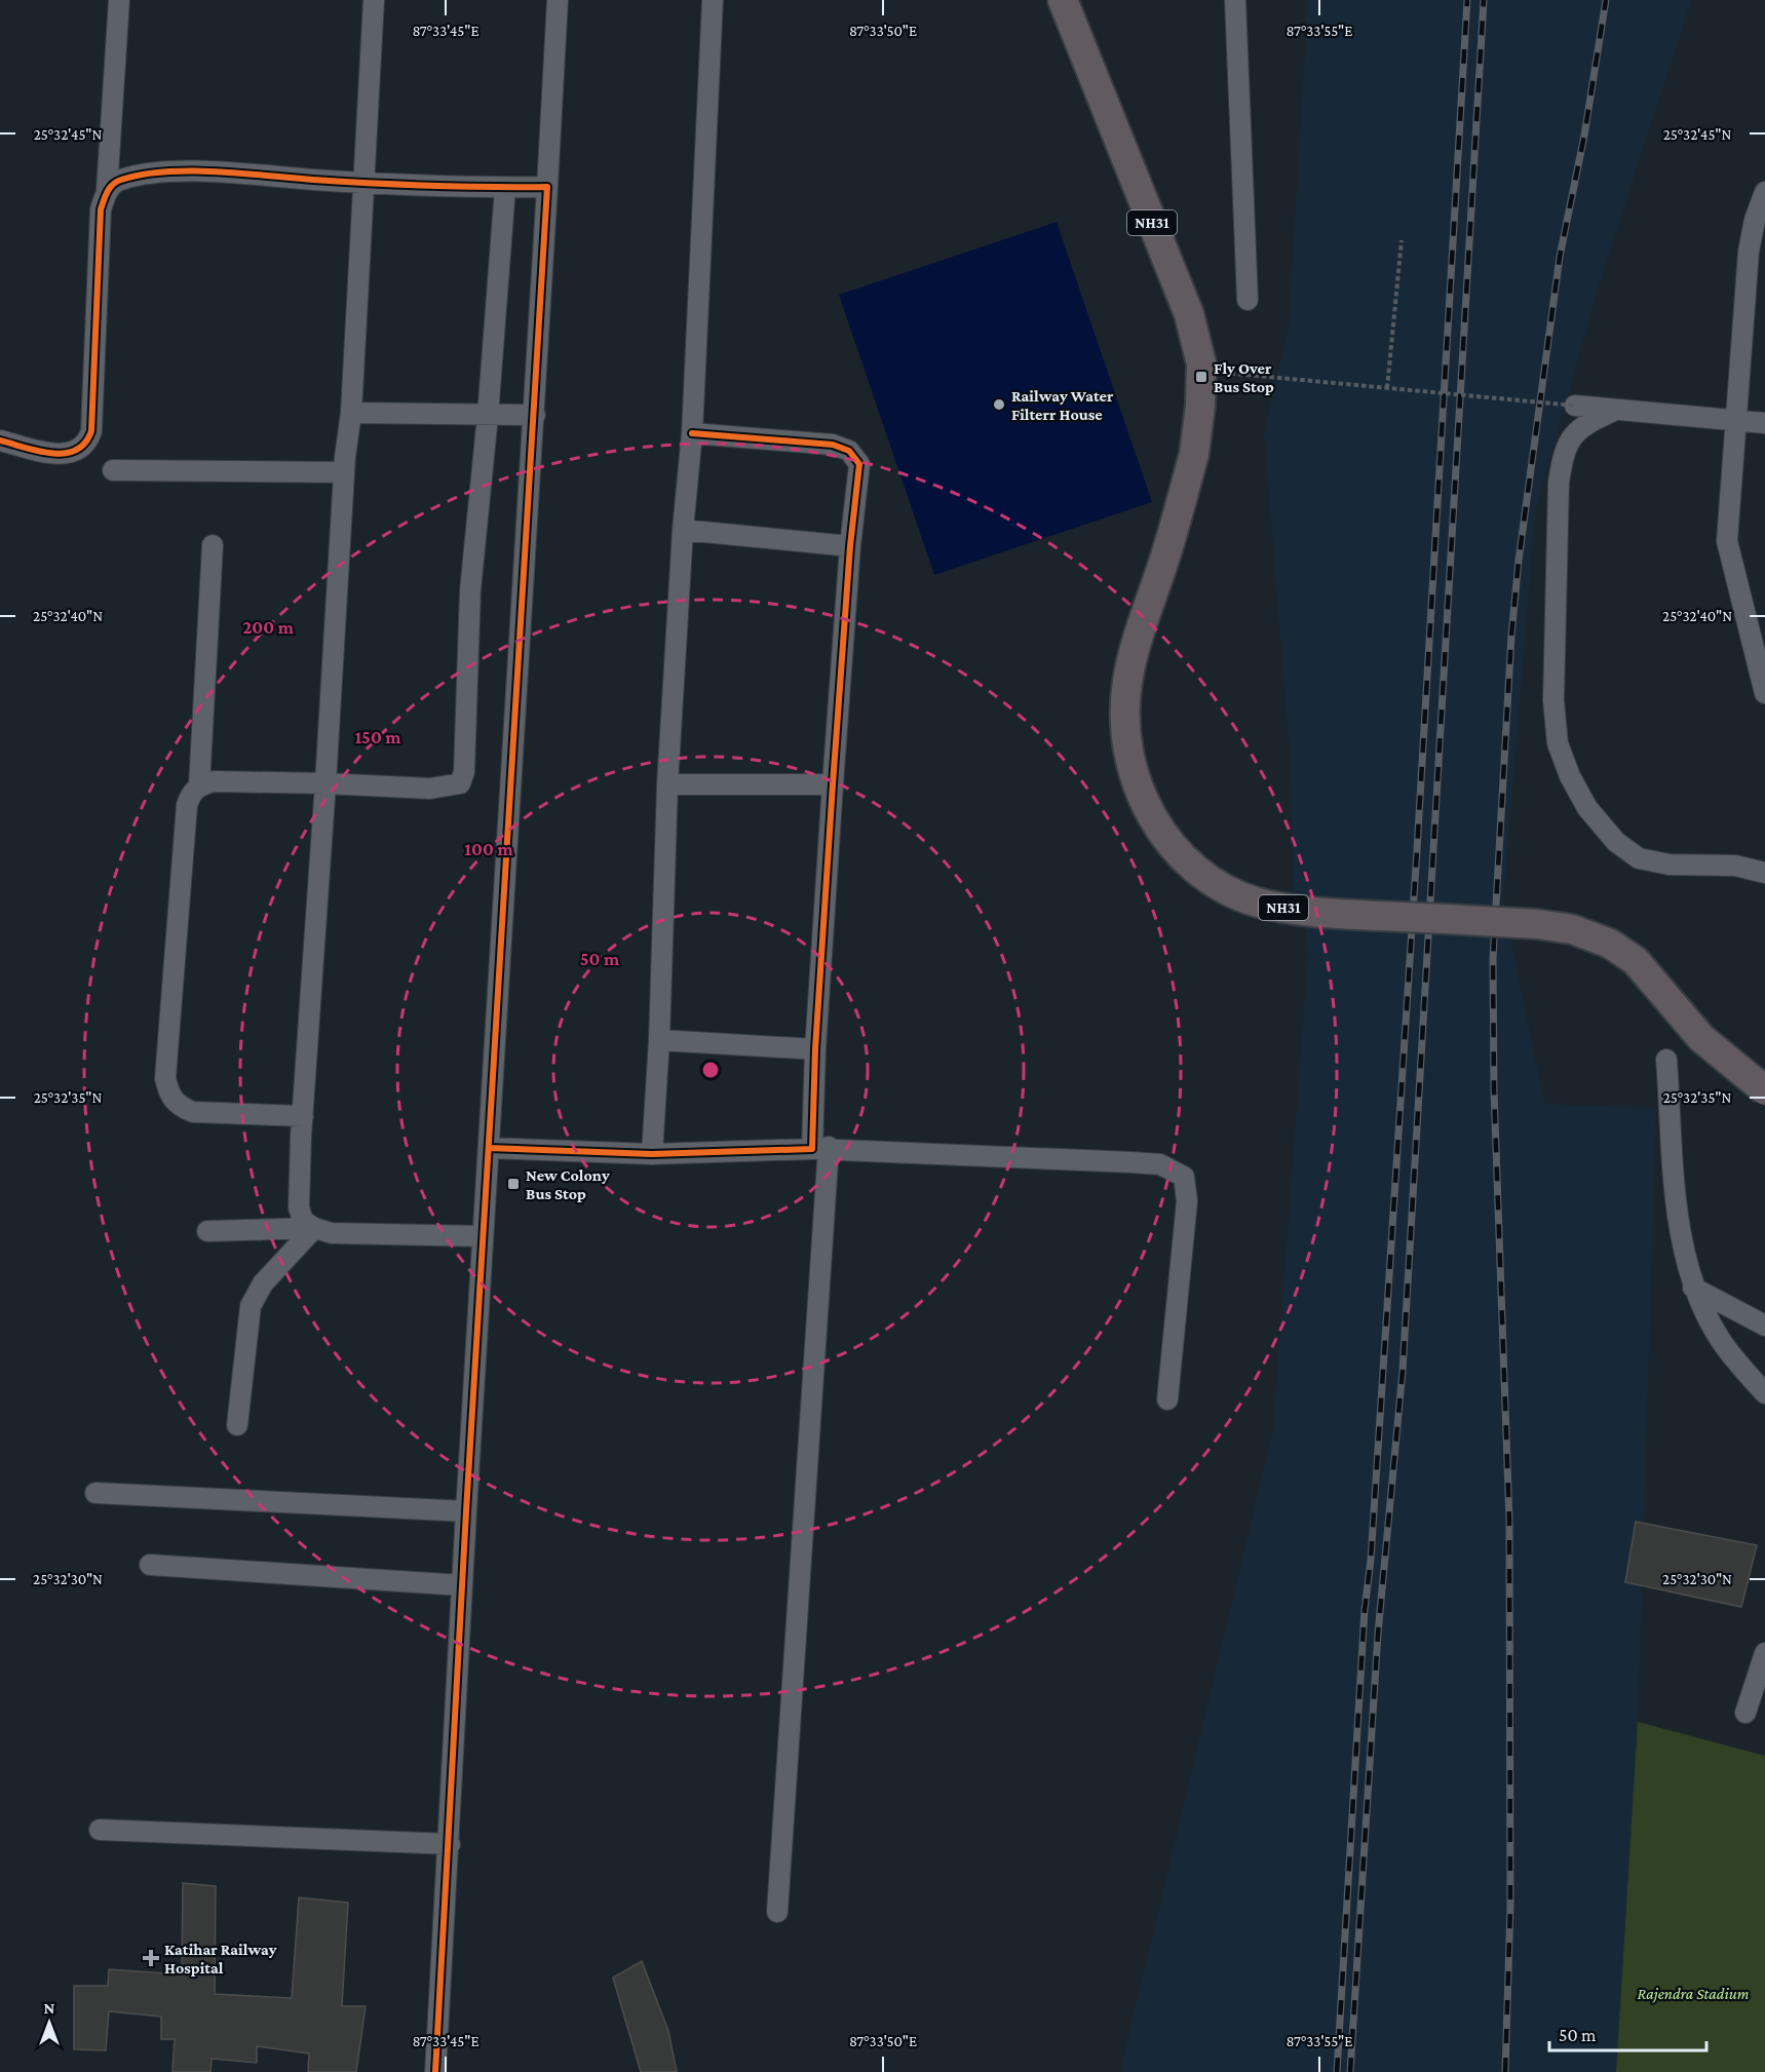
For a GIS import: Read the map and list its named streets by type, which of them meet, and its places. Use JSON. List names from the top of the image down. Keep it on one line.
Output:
{"streets":{"highway":["NH31"]},"parks":["Rajendra Stadium"],"places":{"transit":["Fly Over Bus Stop","New Colony Bus Stop"],"other":["Railway Water Filterr House"],"health":["Katihar Railway Hospital"]},"scale_bar":"50 m","north":"top","coordinates":["87°33'45\"E","87°33'50\"E","87°33'55\"E","25°32'45\"N","25°32'40\"N","25°32'35\"N","25°32'30\"N"],"rings":["200 m","150 m","100 m","50 m"]}
